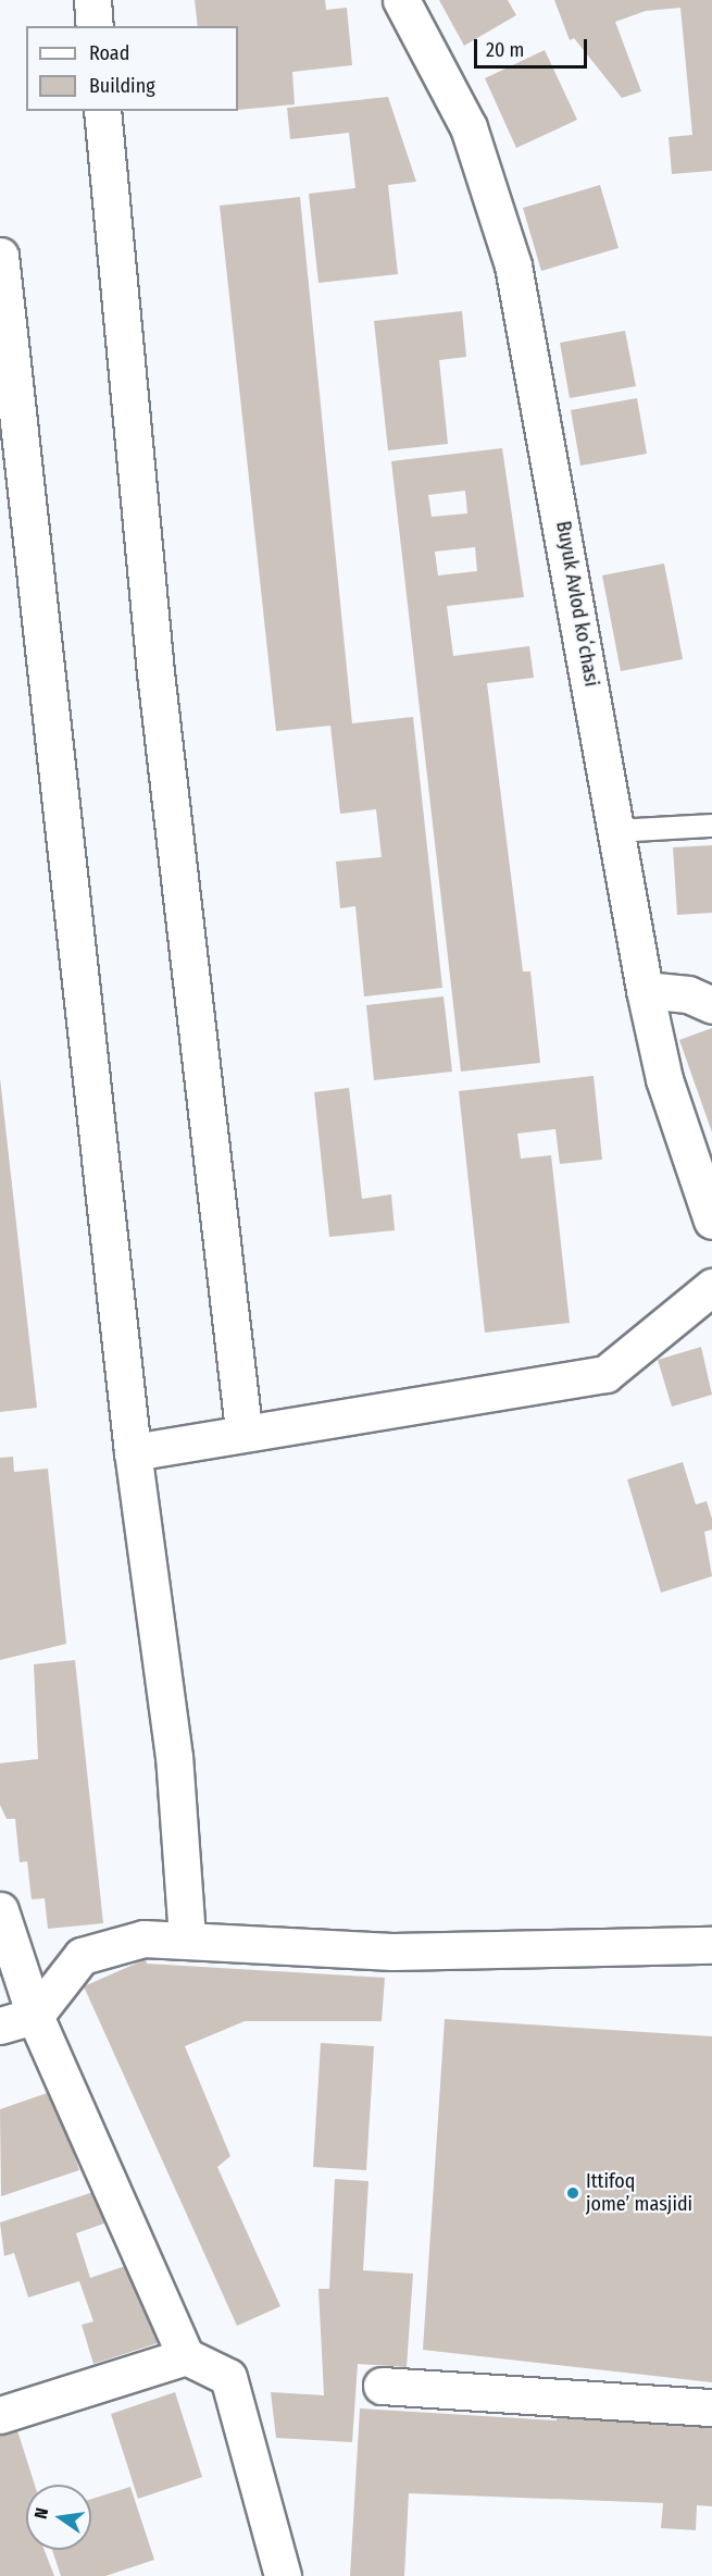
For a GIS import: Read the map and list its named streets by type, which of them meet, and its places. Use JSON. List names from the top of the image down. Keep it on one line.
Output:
{"streets":{"street":["Buyuk Avlod koʻchasi"]},"places":["Ittifoq jome’ masjidi"],"legend":["Road","Building"],"scale_bar":"20 m","north":"left"}
